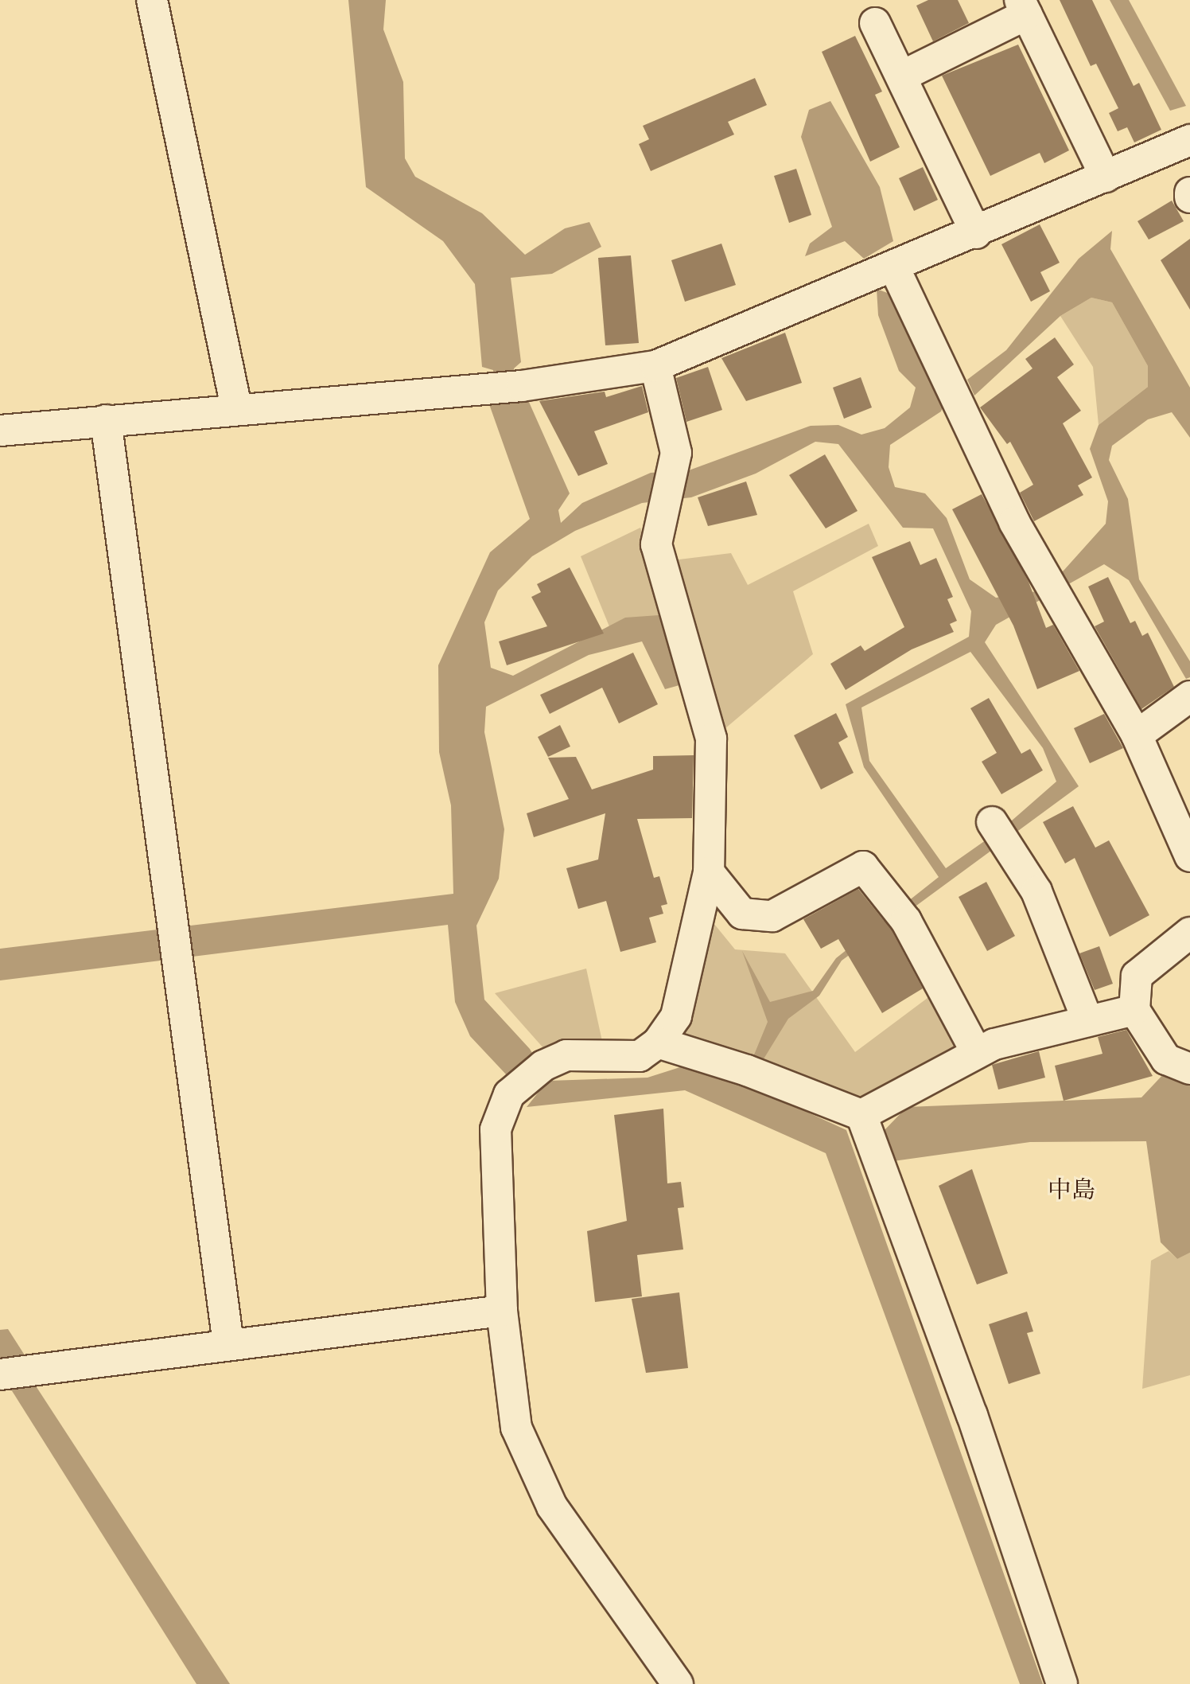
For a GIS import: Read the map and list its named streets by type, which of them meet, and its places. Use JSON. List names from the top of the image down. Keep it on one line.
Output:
{"districts":["中島"]}
